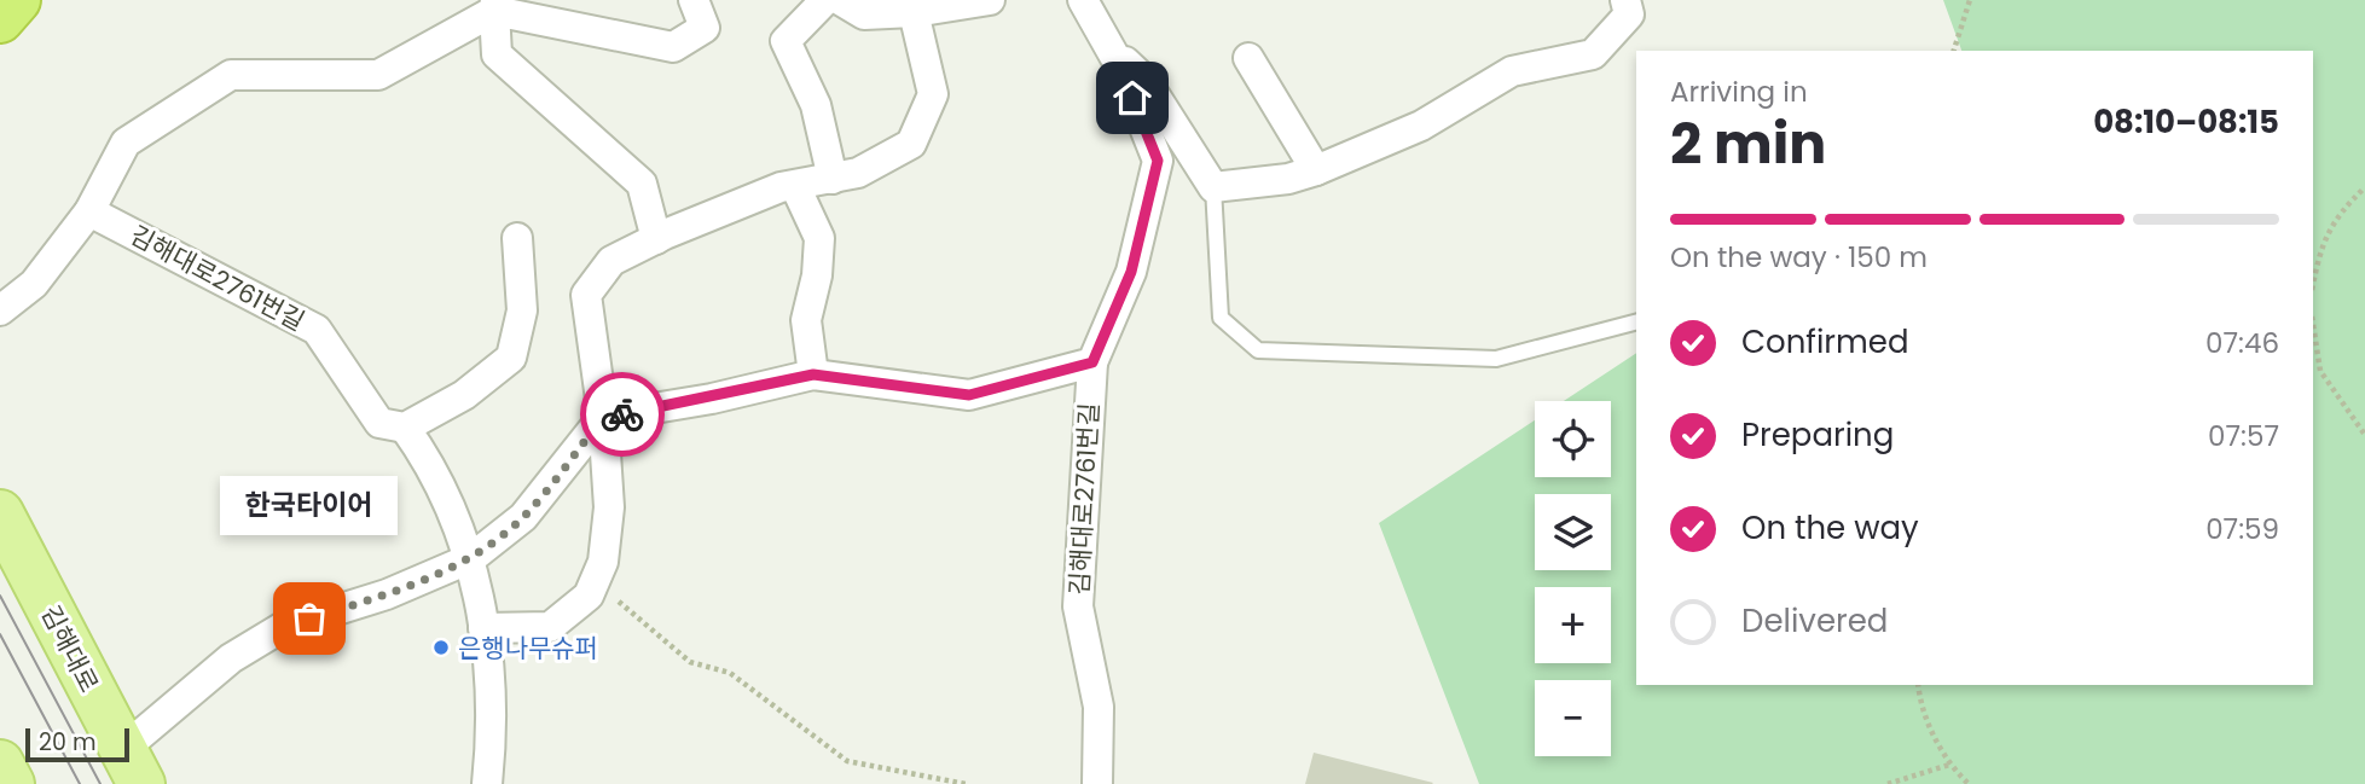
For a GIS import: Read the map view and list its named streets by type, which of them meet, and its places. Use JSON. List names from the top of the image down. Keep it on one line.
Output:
{"streets":{"main road":["김해대로"],"street":["김해대로2761번길"]},"places":["한국타이어","은행나무슈퍼"],"scale_bar":"20 m","page":{"heading":["2 min","Arriving in","08:10–08:15"],"bar":"On the way · 150 m","list":[["Confirmed","07:46"],["Preparing","07:57"],["On the way","07:59"],"Delivered"],"map_buttons":["+","−"],"bubble":"한국타이어","scale":"20 m"}}
